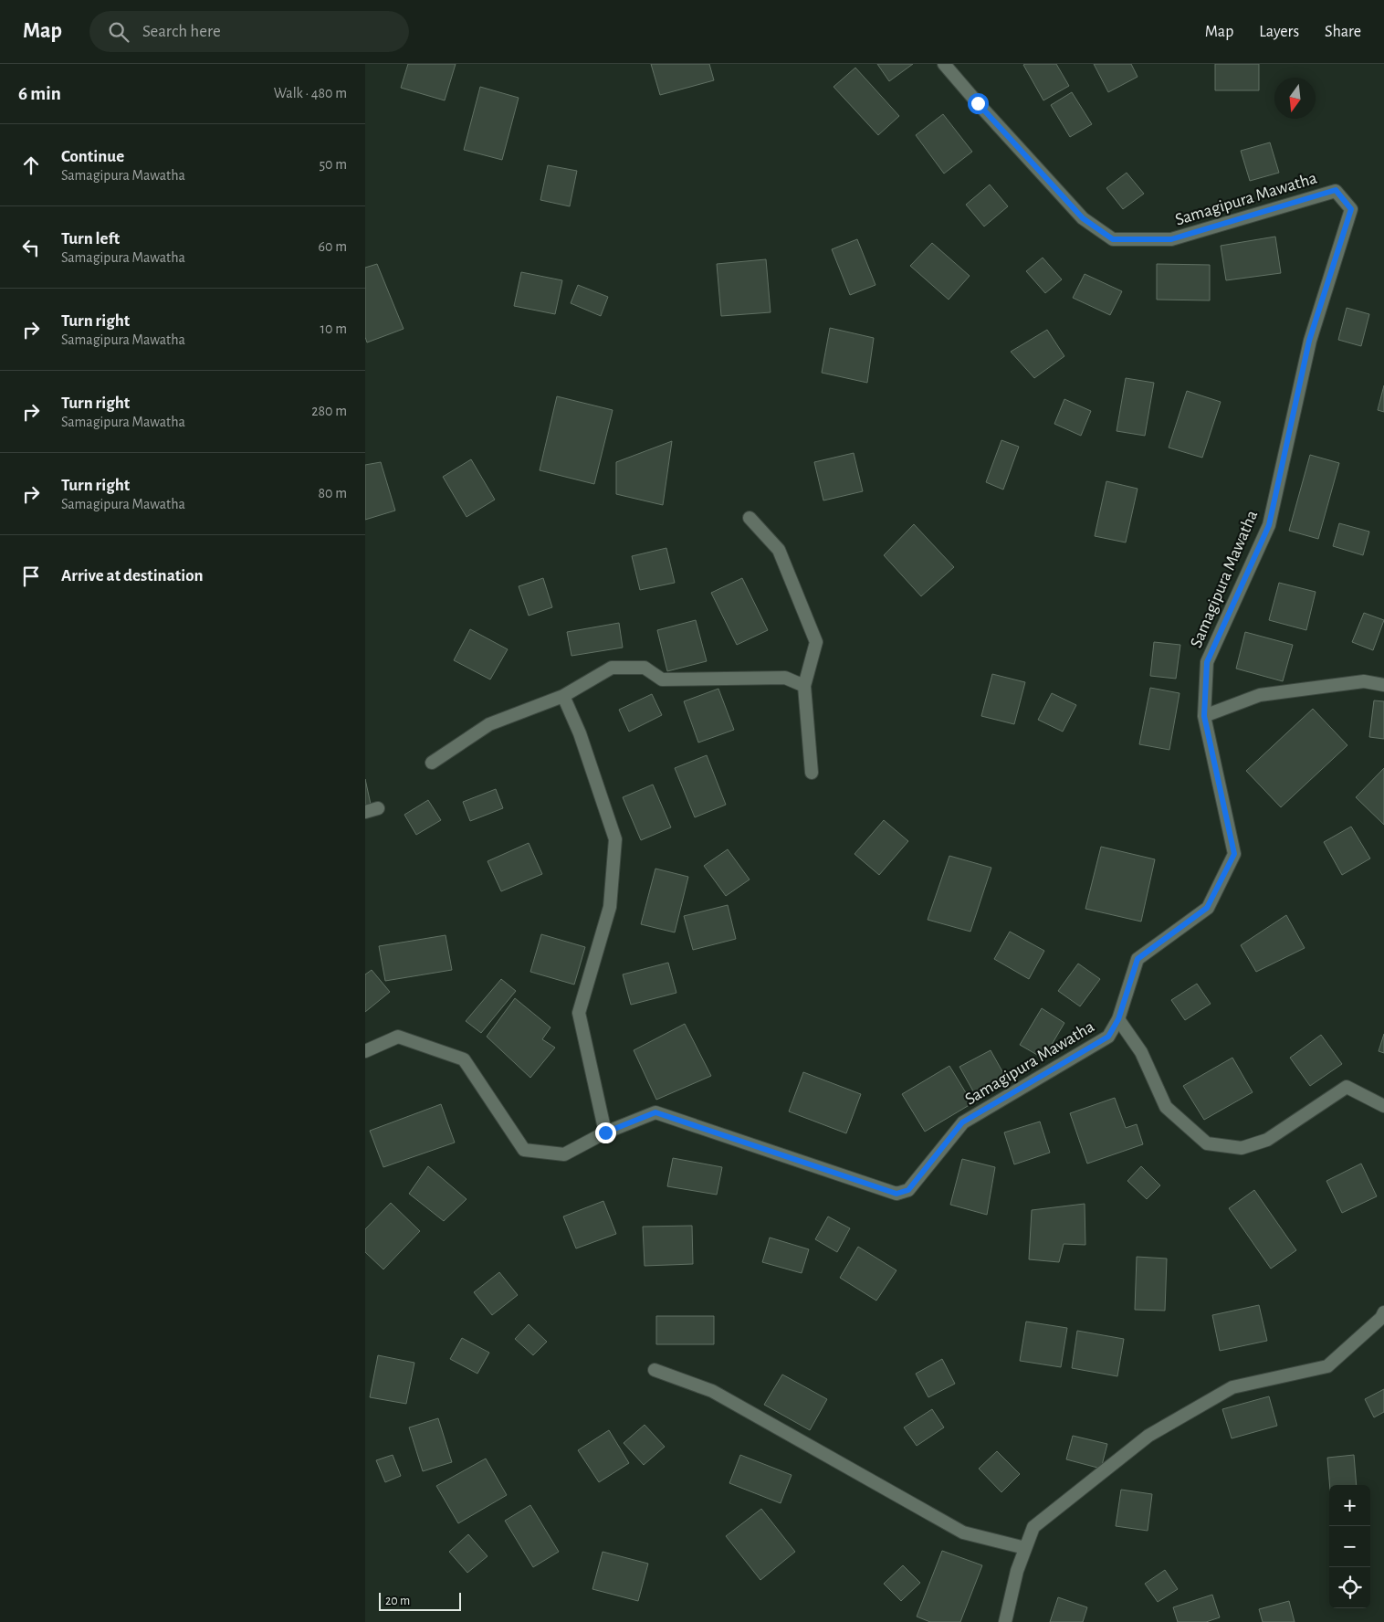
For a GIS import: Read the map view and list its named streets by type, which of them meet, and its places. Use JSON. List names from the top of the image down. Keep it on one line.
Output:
{"streets":{"street":["Samagipura Mawatha"]},"scale_bar":"20 m","north":"bottom","page":{"header":"Map","search":"Search here","nav":["Map","Layers","Share"],"heading":["6 min","Walk · 480 m"],"list":[["Continue","Samagipura Mawatha","50 m"],["Turn left","Samagipura Mawatha","60 m"],["Turn right","Samagipura Mawatha","10 m"],["Turn right","Samagipura Mawatha","280 m"],["Turn right","Samagipura Mawatha","80 m"],"Arrive at destination"],"map_buttons":["+","−"],"scale":"20 m"}}
